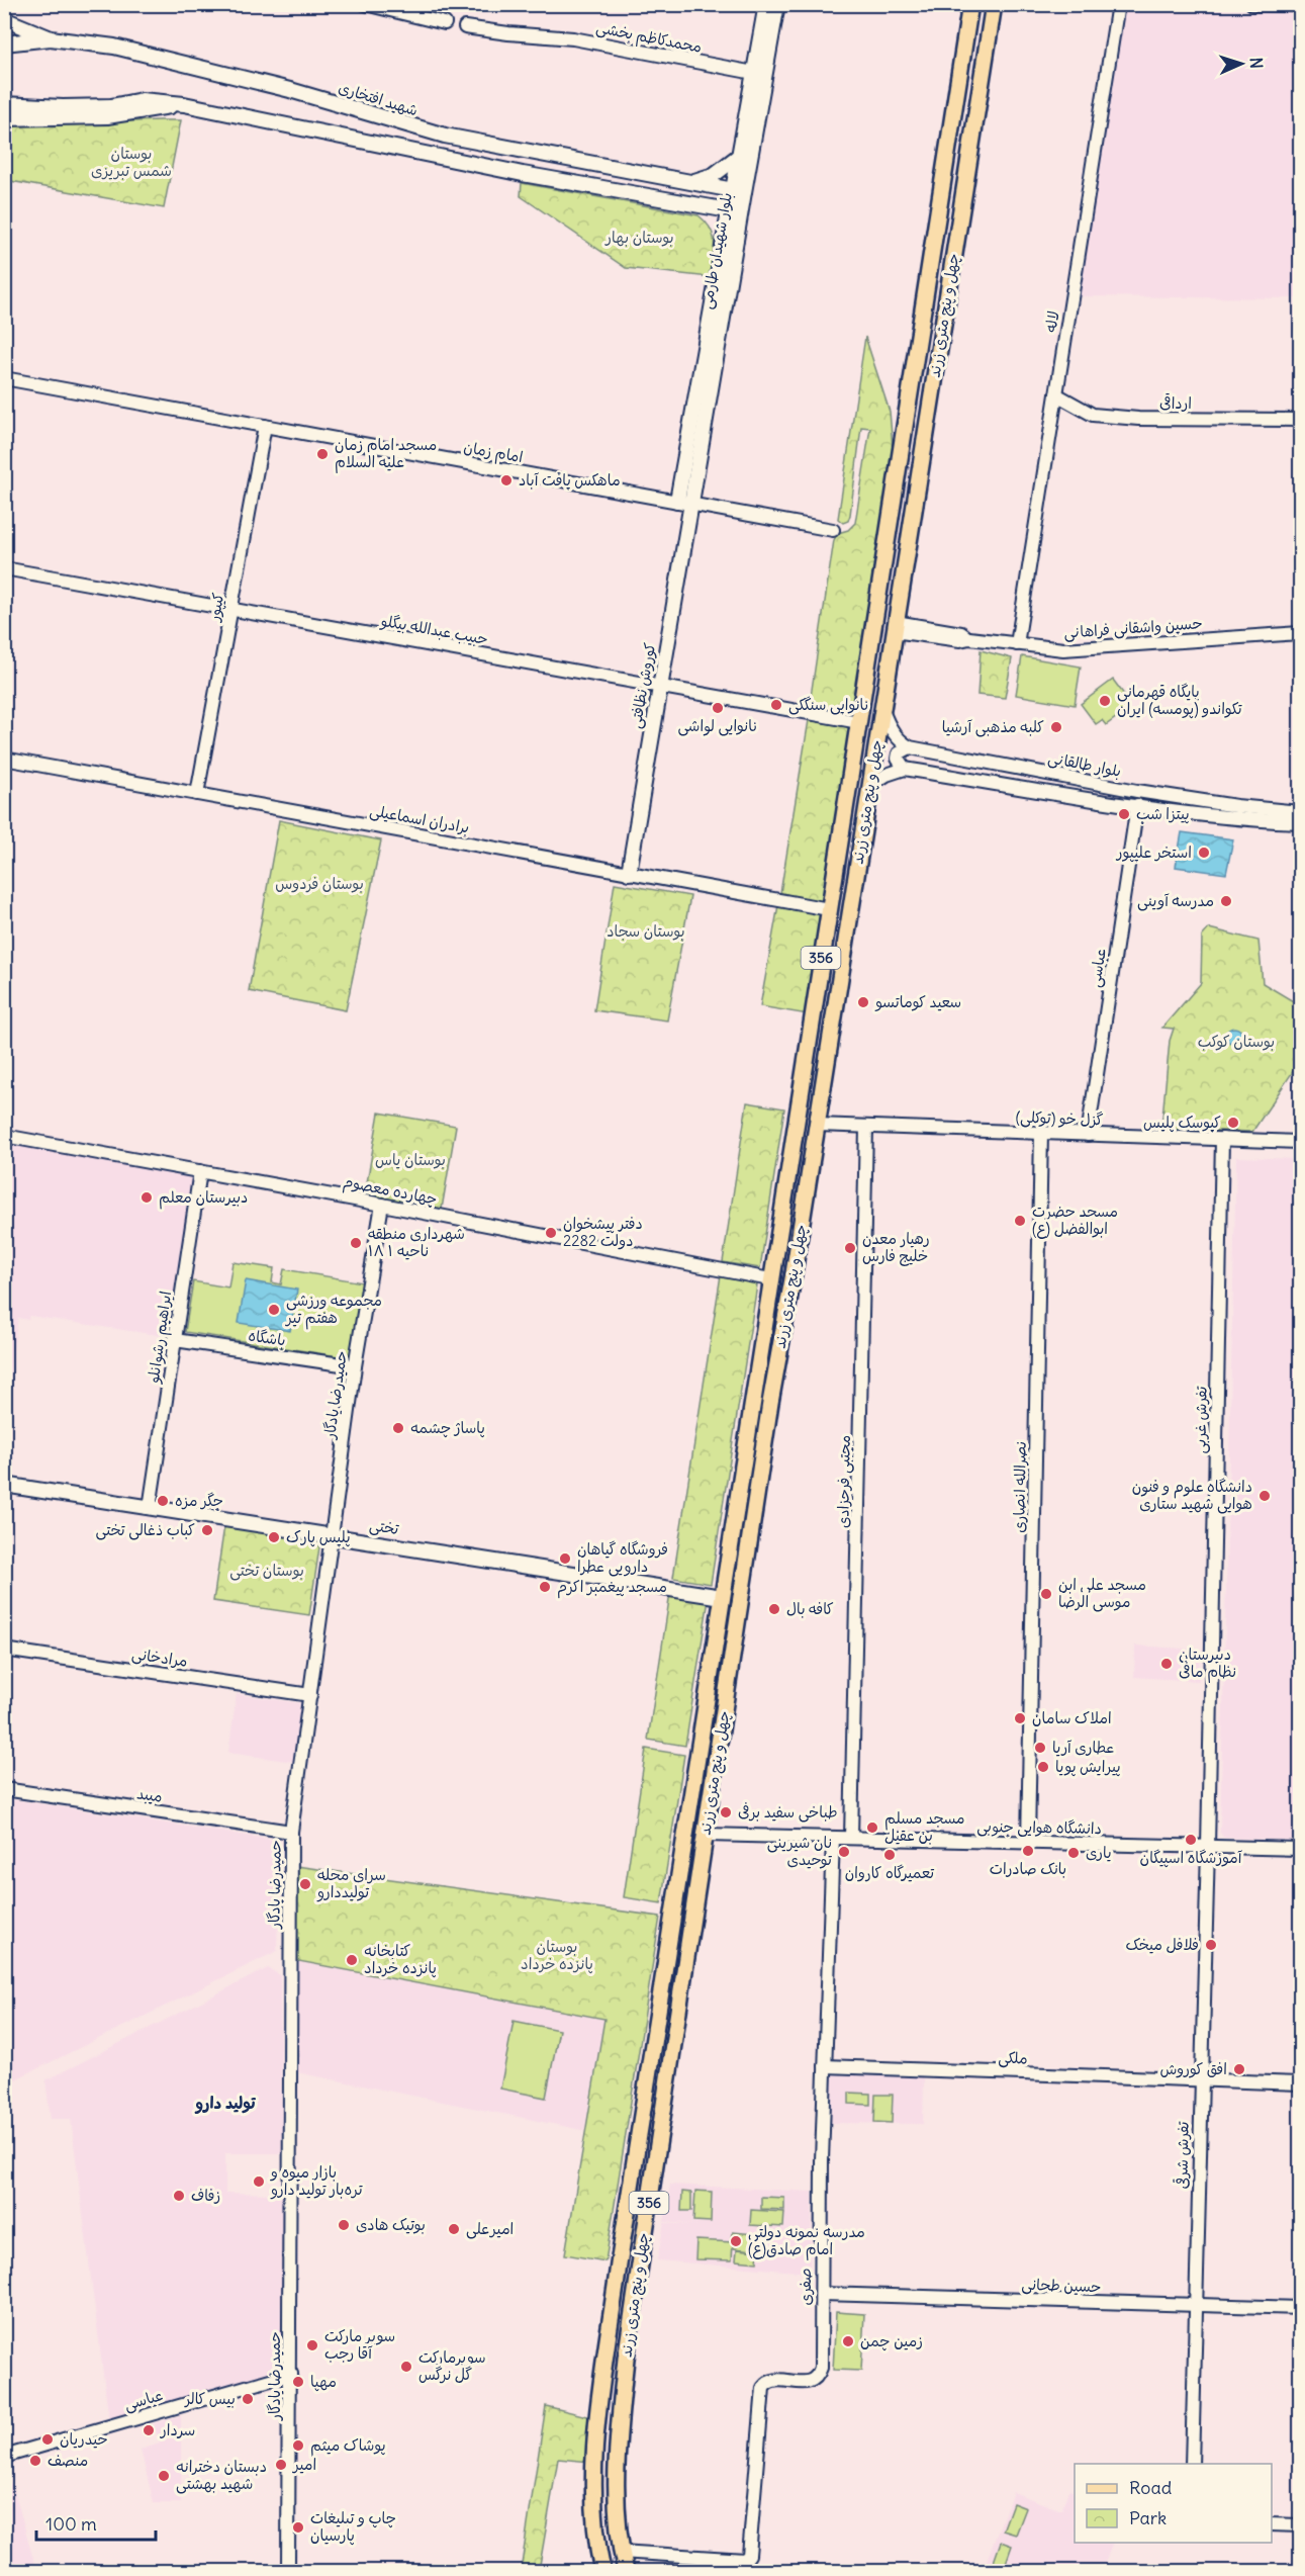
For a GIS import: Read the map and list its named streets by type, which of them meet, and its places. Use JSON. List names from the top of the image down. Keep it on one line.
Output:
{"streets":{"main road":["شهید افتخاری","بلوار شهیدان طارمی","چهل و پنج متری زرند","کوروش نظافتی","356","تختی"],"street":["محمدکاظم بخشی","لاله","ارداقی","امام زمان","کیپور","حسین واشقانی فراهانی","حبیب عبدالله بیگلو","بلوار طالقانی","برادران اسماعیلی","عباسی","گزل خو (توکلی)","چهارده معصوم","ابراهیم رشوانلو","باشگاه","حمیدرضا یادگار","تفرش غربی","مجتبی فرحزادی","نصرالله انصاری","مرادخانی","میبد","دانشگاه هوایی جنوبی","ملکی","تفرش شرقی","حسین طحانی","صفری"]},"crossings":[["محمدکاظم بخشی","بلوار شهیدان طارمی"],["شهید افتخاری","بلوار شهیدان طارمی"],["بلوار شهیدان طارمی","امام زمان"],["بلوار شهیدان طارمی","کوروش نظافتی"],["چهل و پنج متری زرند","حسین واشقانی فراهانی"],["چهل و پنج متری زرند","حبیب عبدالله بیگلو"],["چهل و پنج متری زرند","برادران اسماعیلی"],["چهل و پنج متری زرند","گزل خو (توکلی)"],["چهل و پنج متری زرند","چهارده معصوم"],["چهل و پنج متری زرند","تختی"],["چهل و پنج متری زرند","دانشگاه هوایی جنوبی"],["چهل و پنج متری زرند","صفری"],["لاله","ارداقی"],["لاله","حسین واشقانی فراهانی"],["امام زمان","کیپور"],["امام زمان","کوروش نظافتی"],["کیپور","حبیب عبدالله بیگلو"],["کیپور","برادران اسماعیلی"],["حبیب عبدالله بیگلو","کوروش نظافتی"],["کوروش نظافتی","برادران اسماعیلی"],["بلوار طالقانی","عباسی"],["عباسی","گزل خو (توکلی)"],["عباسی","حمیدرضا یادگار"],["گزل خو (توکلی)","تفرش غربی"],["گزل خو (توکلی)","مجتبی فرحزادی"],["گزل خو (توکلی)","نصرالله انصاری"],["چهارده معصوم","ابراهیم رشوانلو"],["چهارده معصوم","حمیدرضا یادگار"],["ابراهیم رشوانلو","باشگاه"],["ابراهیم رشوانلو","تختی"],["باشگاه","حمیدرضا یادگار"],["حمیدرضا یادگار","تختی"],["حمیدرضا یادگار","مرادخانی"],["حمیدرضا یادگار","میبد"],["تفرش غربی","دانشگاه هوایی جنوبی"],["تفرش غربی","تفرش شرقی"],["مجتبی فرحزادی","دانشگاه هوایی جنوبی"],["نصرالله انصاری","دانشگاه هوایی جنوبی"],["دانشگاه هوایی جنوبی","تفرش شرقی"],["دانشگاه هوایی جنوبی","صفری"],["ملکی","تفرش شرقی"],["ملکی","صفری"],["تفرش شرقی","حسین طحانی"],["حسین طحانی","صفری"]],"districts":["تولید دارو"],"parks":["بوستان شمس تبریزی","بوستان بهار","بوستان فردوس","بوستان سجاد","بوستان کوکب","بوستان یاس","بوستان تختی","بوستان پانزده خرداد"],"places":["مسجد امام زمان علیه السلام","ماهکس یافت آباد","پایگاه قهرمانی تکواندو (پومسه) ایران","نانوایی سنگکی","نانوایی لواشی","کلبه مذهبی آرشیا","پیتزا شب","استخر علیپور","مدرسه آوینی","سعید کوماتسو","کیوسک پلیس","دبیرستان معلم","مسجد حضرت ابوالفضل (ع)","دفتر پیشخوان دولت 2282","شهرداری منطقه ۱۸ ناحیه ۱","رهیار معدن خلیج فارس","مجموعه ورزشی هفتم تیر","پاساژ چشمه","دانشگاه علوم و فنون هوایی شهید ستاری","جگر مزه","کباب ذغالی تختی","پلیس پارک","فروشگاه گیاهان دارویی عطرا","مسجد پیغمبر اکرم","مسجد علی ابن موسی الرضا","کافه بال","دبیرستان نظام مافی","املاک سامان","عطاری آریا","پیرایش پویا","طباخی سفید برفی","مسجد مسلم بن عقیل","آموزشگاه اسپیگان","بانک صادرات","نان شیرینی توحیدی","یاری","تعمیرگاه کاروان","سرای محله تولیددارو","فلافل میخک","کتابخانه پانزده خرداد","افق کوروش","بازار میوه و تره‌بار تولید دارو","زفاف","بوتیک هادی","امیرعلی","مدرسه نمونه دولتی امام صادق(ع)","زمین چمن","سوپر مارکت آقا رجب","سوپرمارکت گل نرگس","مهپا","بیس کالر","سردار","حیدریان","پوشاک میثم","منصف","امیر","دبستان دخترانه شهید بهشتی","چاپ و تبلیغات پارسیان"],"legend":["Road","Park"],"scale_bar":"100 m","north":"right"}
